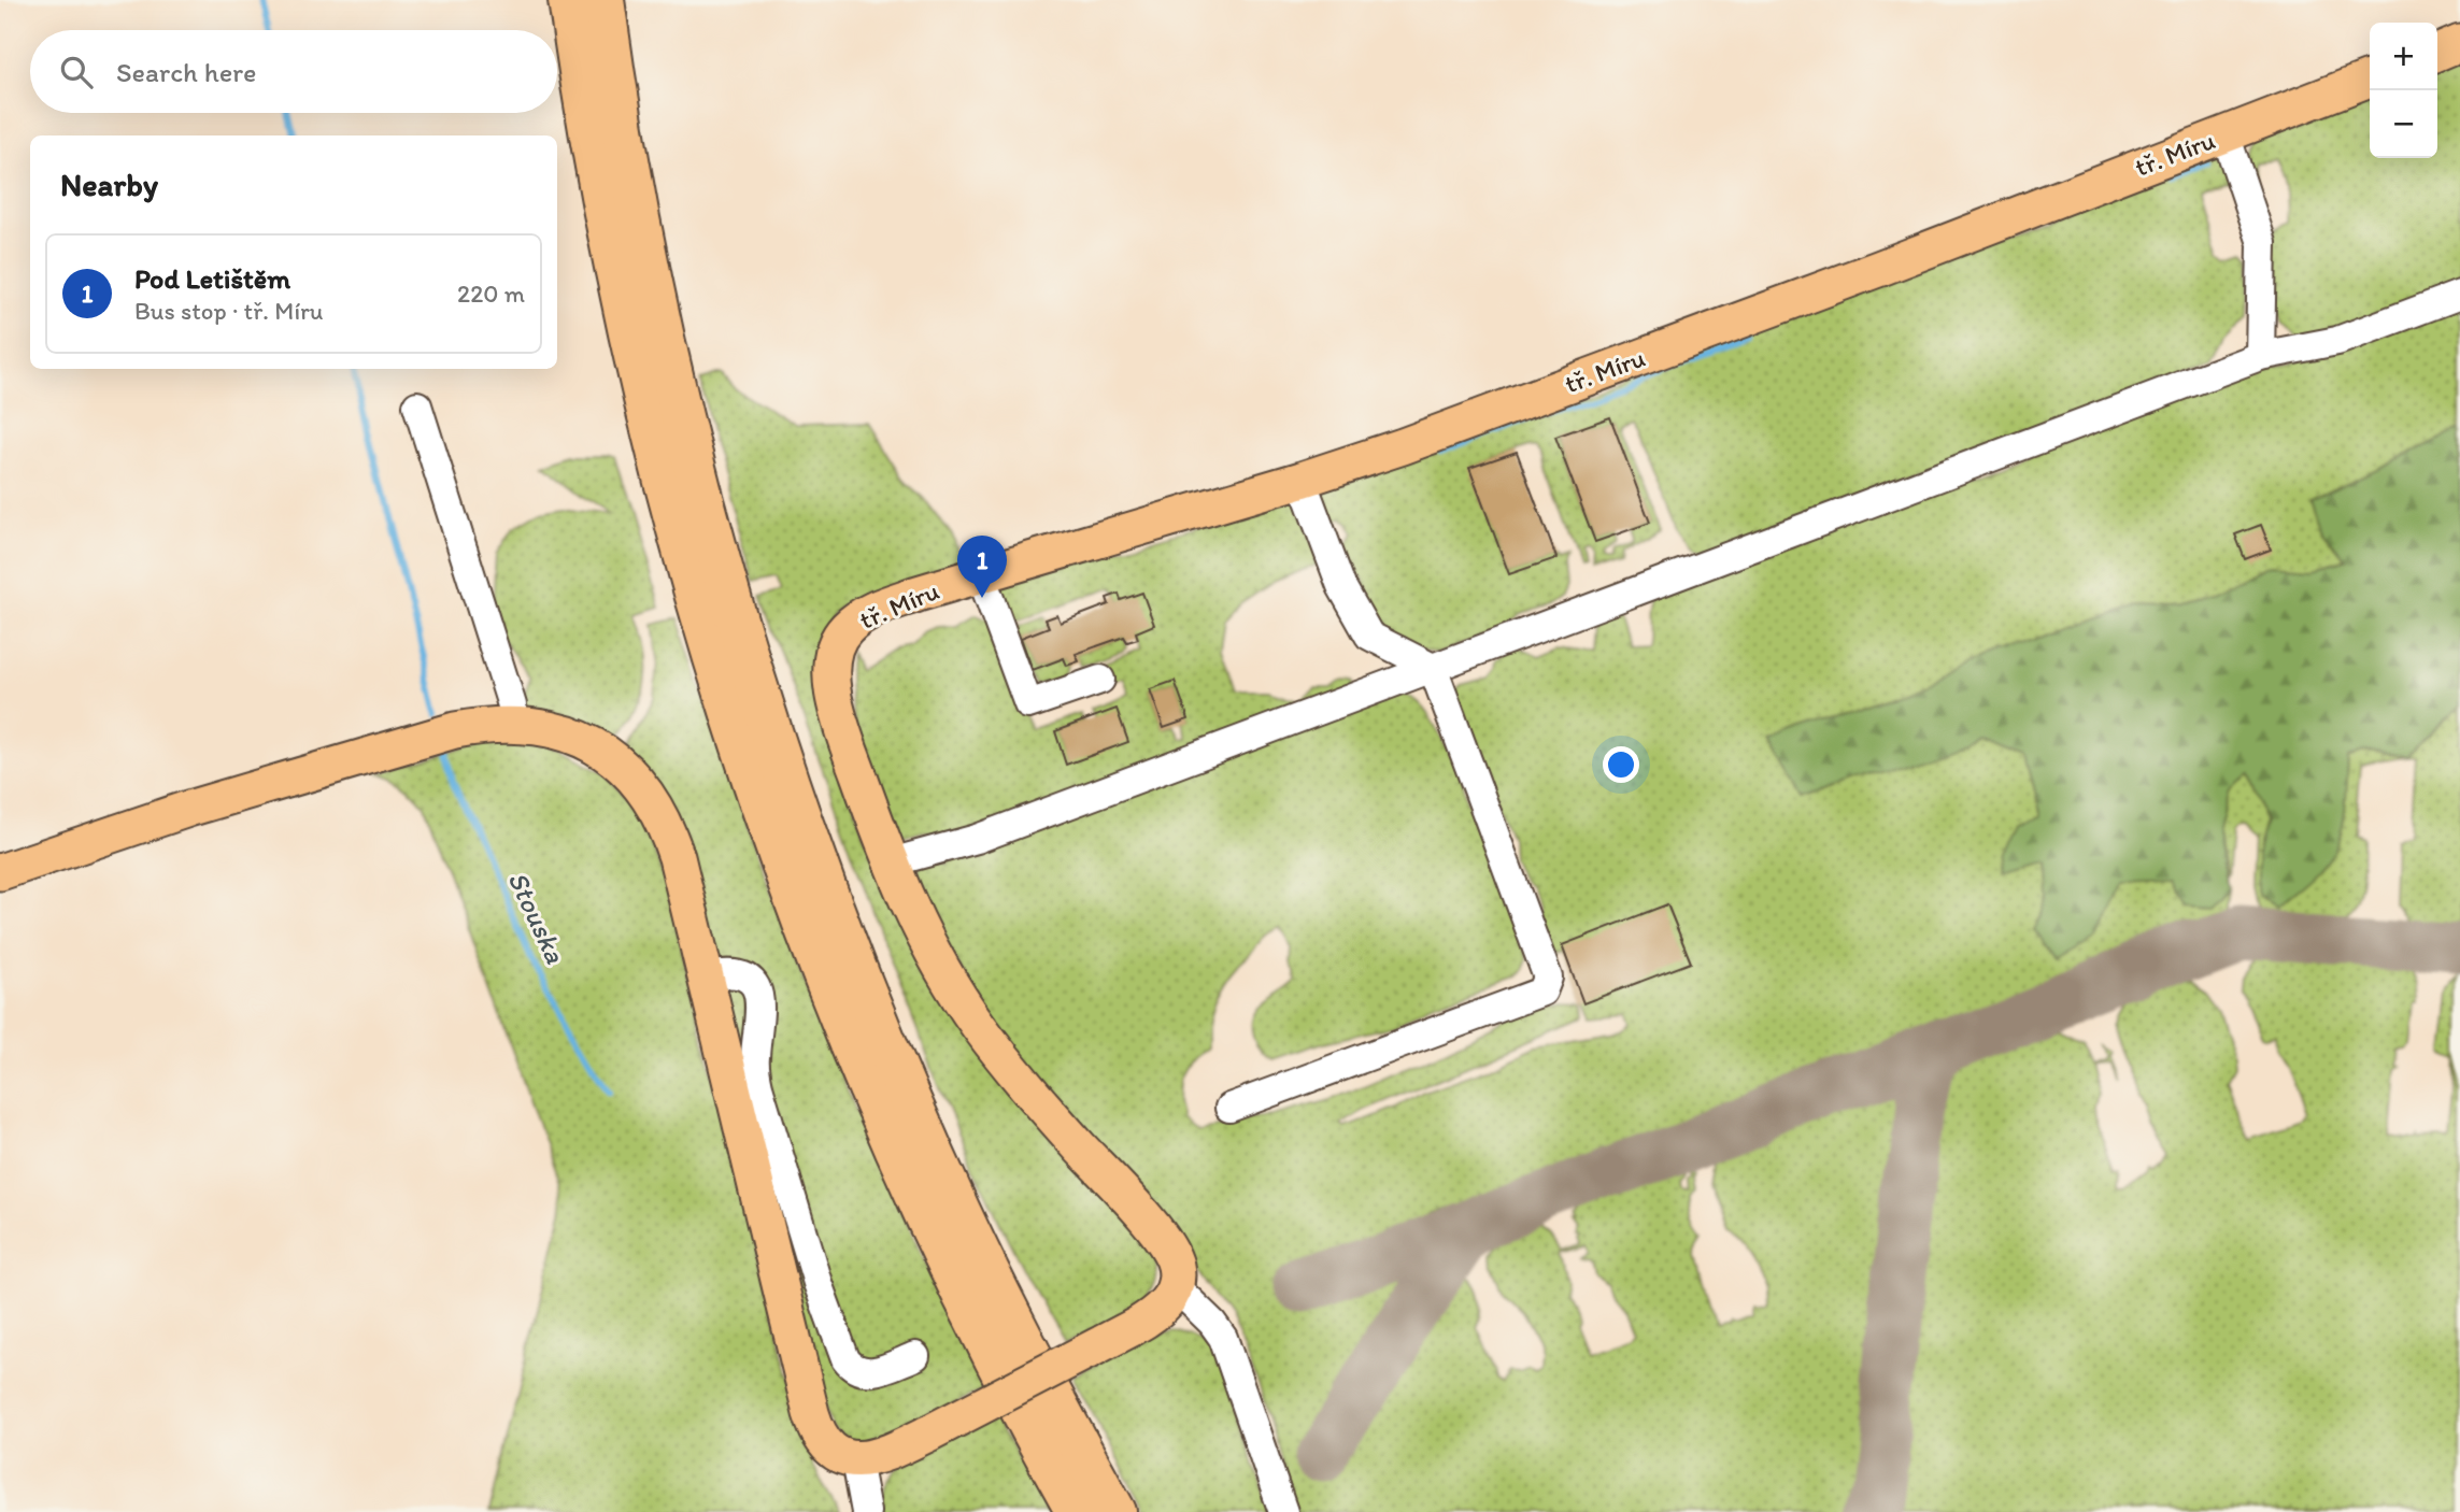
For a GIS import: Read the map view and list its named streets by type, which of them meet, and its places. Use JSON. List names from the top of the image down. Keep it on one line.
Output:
{"streets":{"main road":["tř. Míru"]},"water":["Stouska"],"page":{"map_buttons":["+","−"],"search":"Search here","heading":"Nearby","list":[{"mark":"1","name":"Pod Letištěm","note":"Bus stop · tř. Míru","value":"220 m"}],"pins":"1"}}
